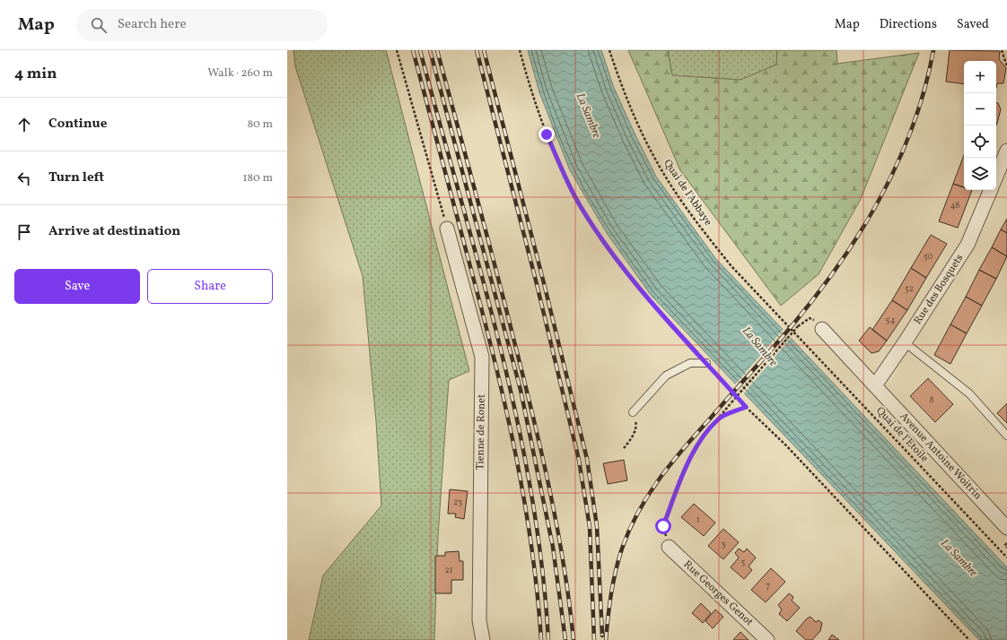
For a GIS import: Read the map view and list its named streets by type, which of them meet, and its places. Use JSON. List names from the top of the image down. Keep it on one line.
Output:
{"streets":{"street":["Rue des Bosquets","Tienne de Ronet","Avenue Antoine Woitrin","Rue Georges Genot"],"path":["Quai de l'Abbaye","Quai de l'Etoile"]},"crossings":[["Quai de l'Abbaye","Quai de l'Etoile"],["Rue des Bosquets","Avenue Antoine Woitrin"]],"water":["La Sambre"],"house_numbers":["48","50","52","54","8","23","1","3","5","21","7"],"page":{"header":"Map","search":"Search here","nav":["Map","Directions","Saved"],"heading":["4 min","Walk · 260 m"],"map_buttons":["+","−"],"list":[["Continue","80 m"],["Turn left","180 m"],"Arrive at destination"],"buttons":["Save","Share"]}}
